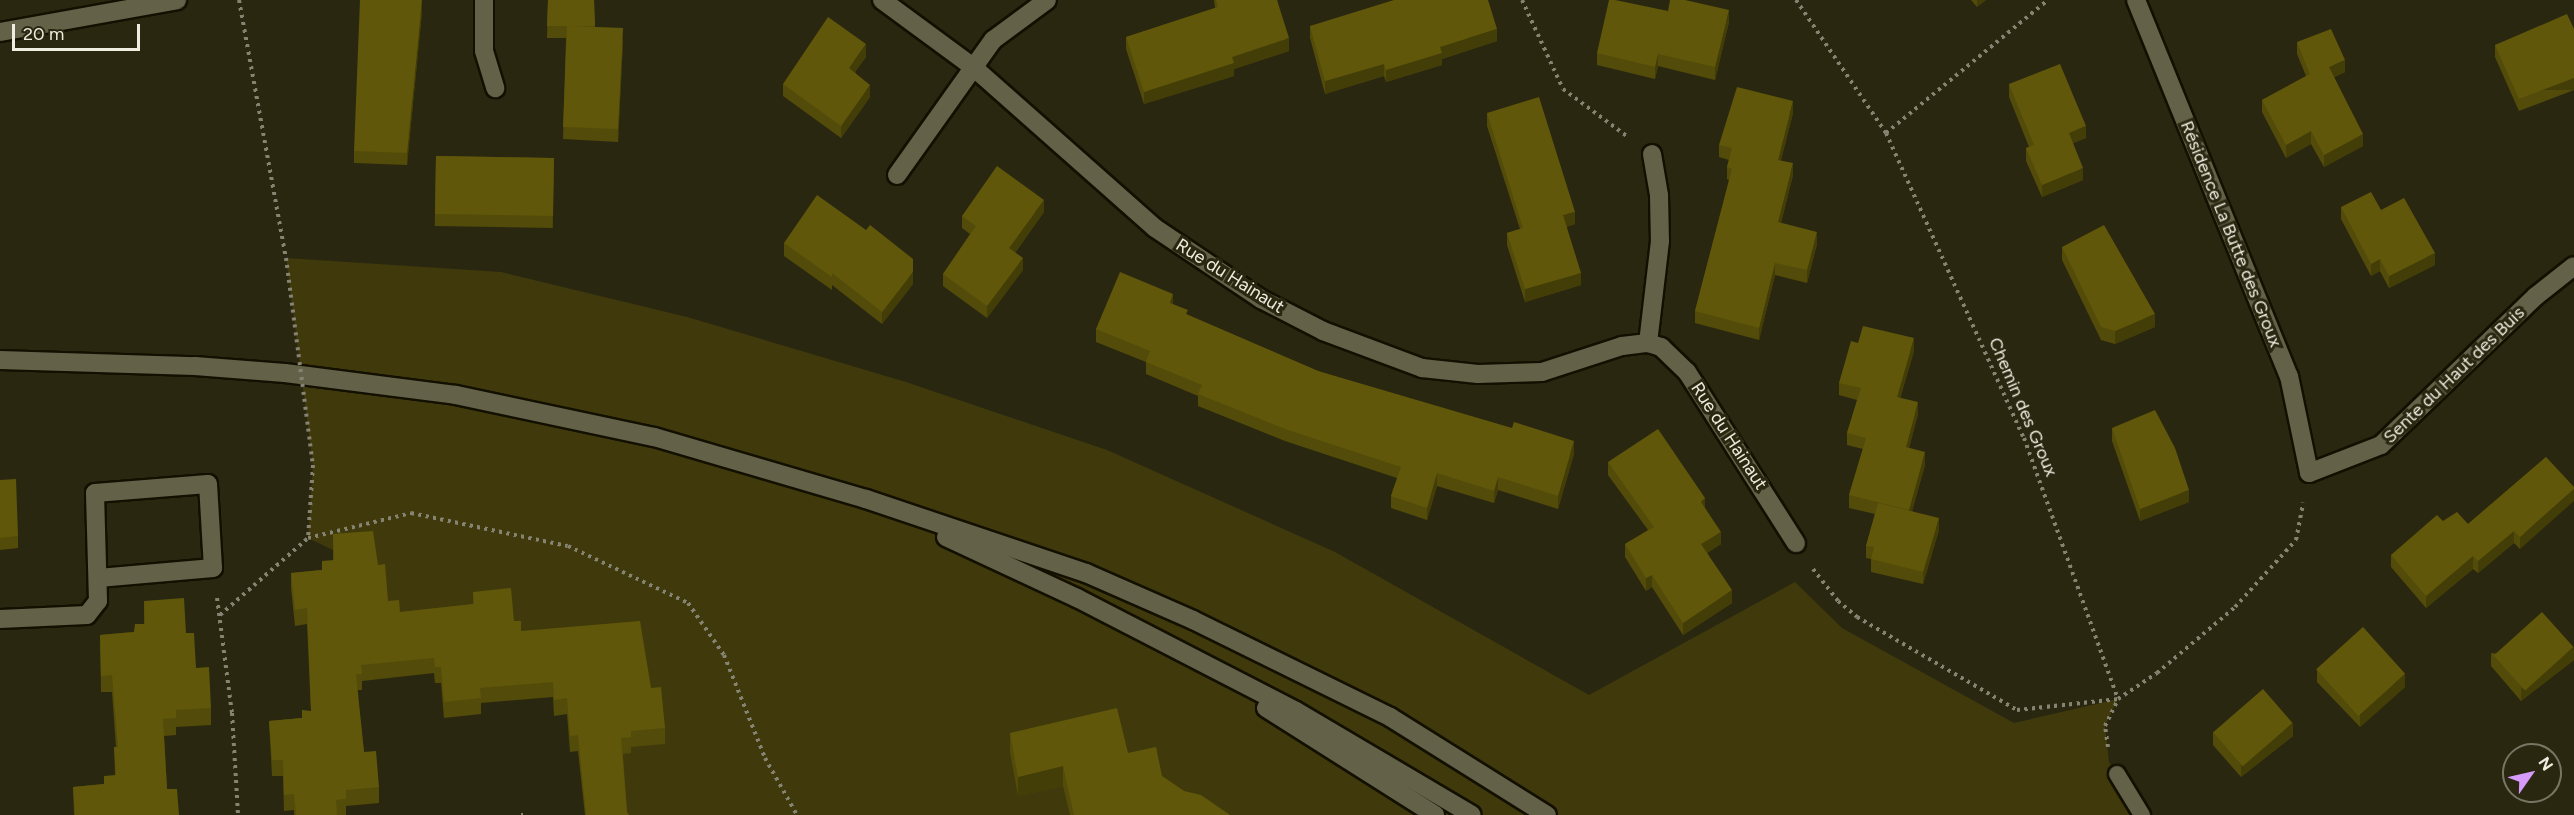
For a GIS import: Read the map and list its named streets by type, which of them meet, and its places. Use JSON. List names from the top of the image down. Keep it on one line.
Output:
{"streets":{"street":["Résidence La Butte des Groux","Rue du Hainaut","Sente du Haut des Buis"],"path":["Chemin des Groux"]},"crossings":[["Résidence La Butte des Groux","Sente du Haut des Buis"]],"scale_bar":"20 m","north":"top right"}
